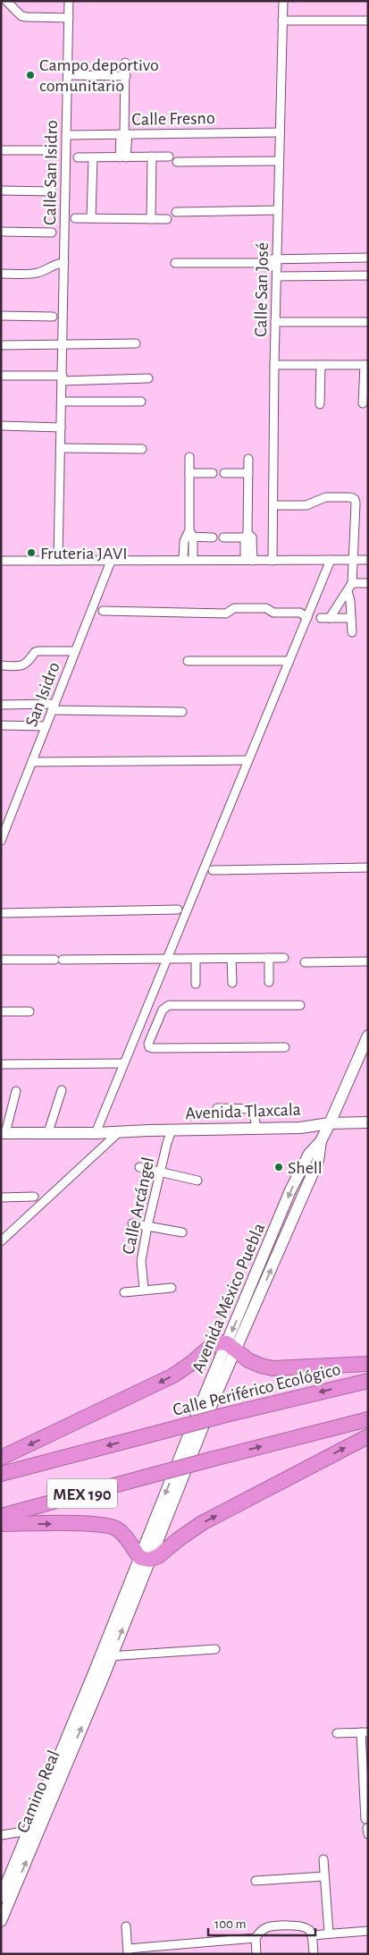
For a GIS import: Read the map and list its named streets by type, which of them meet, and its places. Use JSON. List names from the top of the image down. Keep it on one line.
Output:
{"streets":{"highway":["Calle Periférico Ecológico","MEX 190"],"street":["Calle Fresno","Calle San Isidro","Calle San José","San Isidro","Avenida Tlaxcala","Calle Arcángel","Avenida México Puebla","Camino Real"]},"crossings":[["Calle Fresno","Calle San Isidro"],["Calle Fresno","Calle San José"],["Avenida Tlaxcala","Calle Arcángel"],["Avenida Tlaxcala","Avenida México Puebla"],["Avenida México Puebla","Camino Real"]],"places":["Campo deportivo comunitario","Fruteria JAVI","Shell"],"scale_bar":"100 m"}
